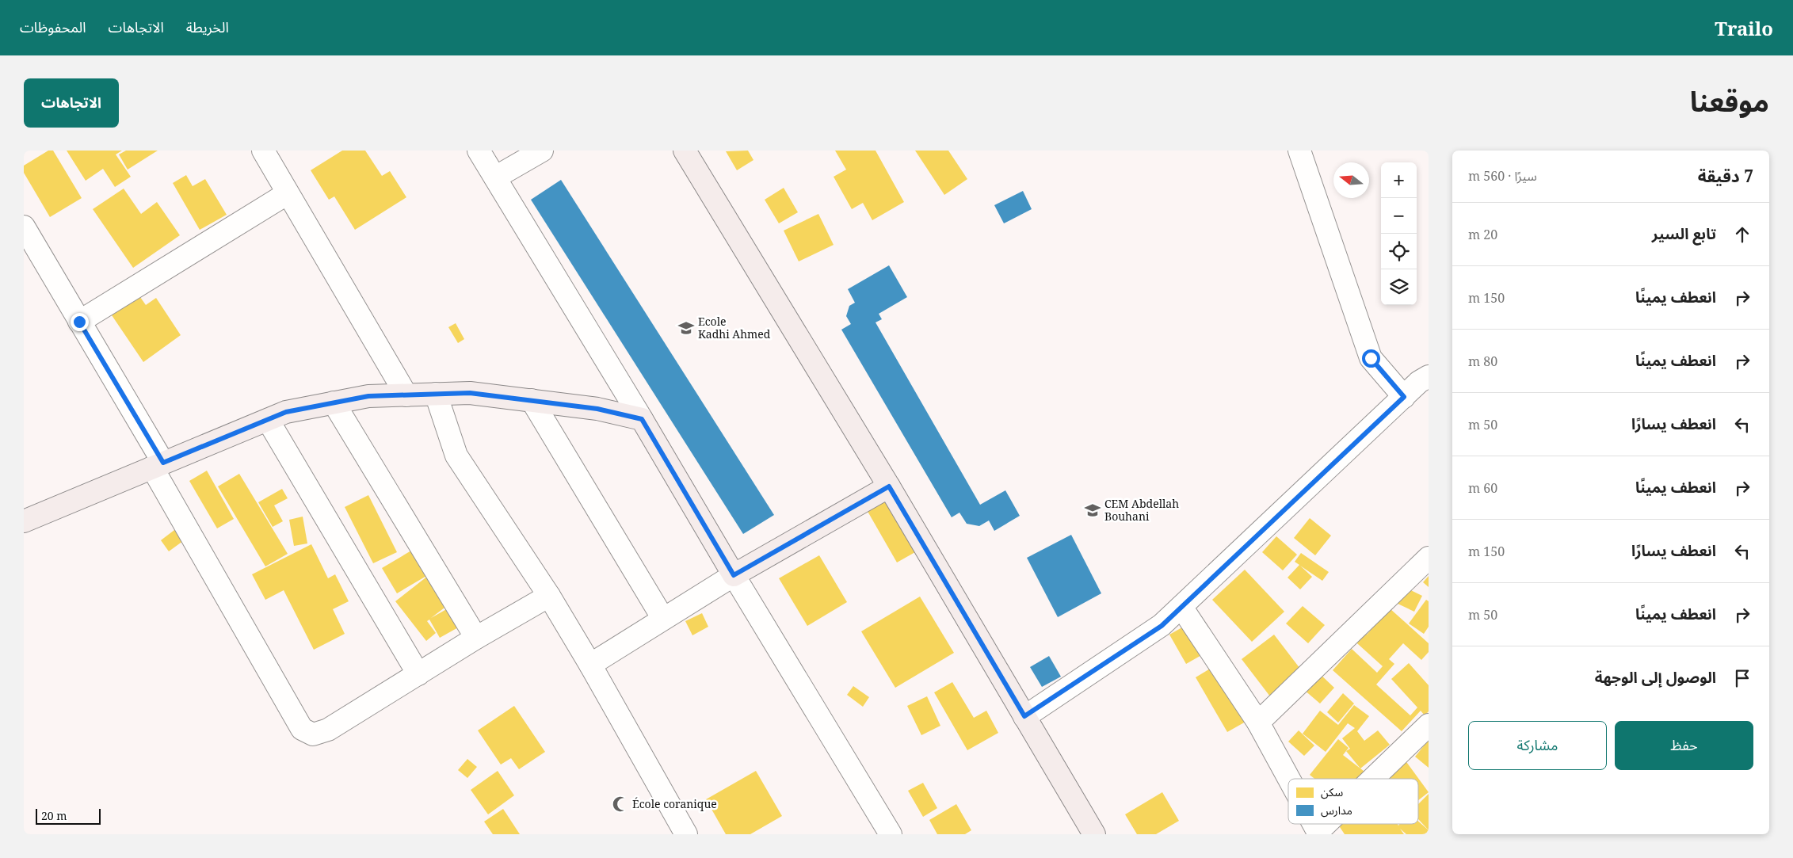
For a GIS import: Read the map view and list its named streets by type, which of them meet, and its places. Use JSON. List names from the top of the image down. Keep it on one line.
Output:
{"places":{"school or university":["Ecole Kadhi Ahmed","CEM Abdellah Bouhani"],"mosque":["École coranique"]},"legend":["سكن","مدارس"],"scale_bar":"20 m","north":"left","page":{"header":"Trailo","nav":["الخريطة","الاتجاهات","المحفوظات"],"title":"موقعنا","buttons":["الاتجاهات",["حفظ","مشاركة"]],"heading":["7 دقيقة","سيرًا · 560 m"],"map_buttons":["+","−"],"list":[["تابع السير","20 m"],["انعطف يمينًا","150 m"],["انعطف يمينًا","80 m"],["انعطف يسارًا","50 m"],["انعطف يمينًا","60 m"],["انعطف يسارًا","150 m"],["انعطف يمينًا","50 m"],"الوصول إلى الوجهة"],"scale":"20 m"}}
